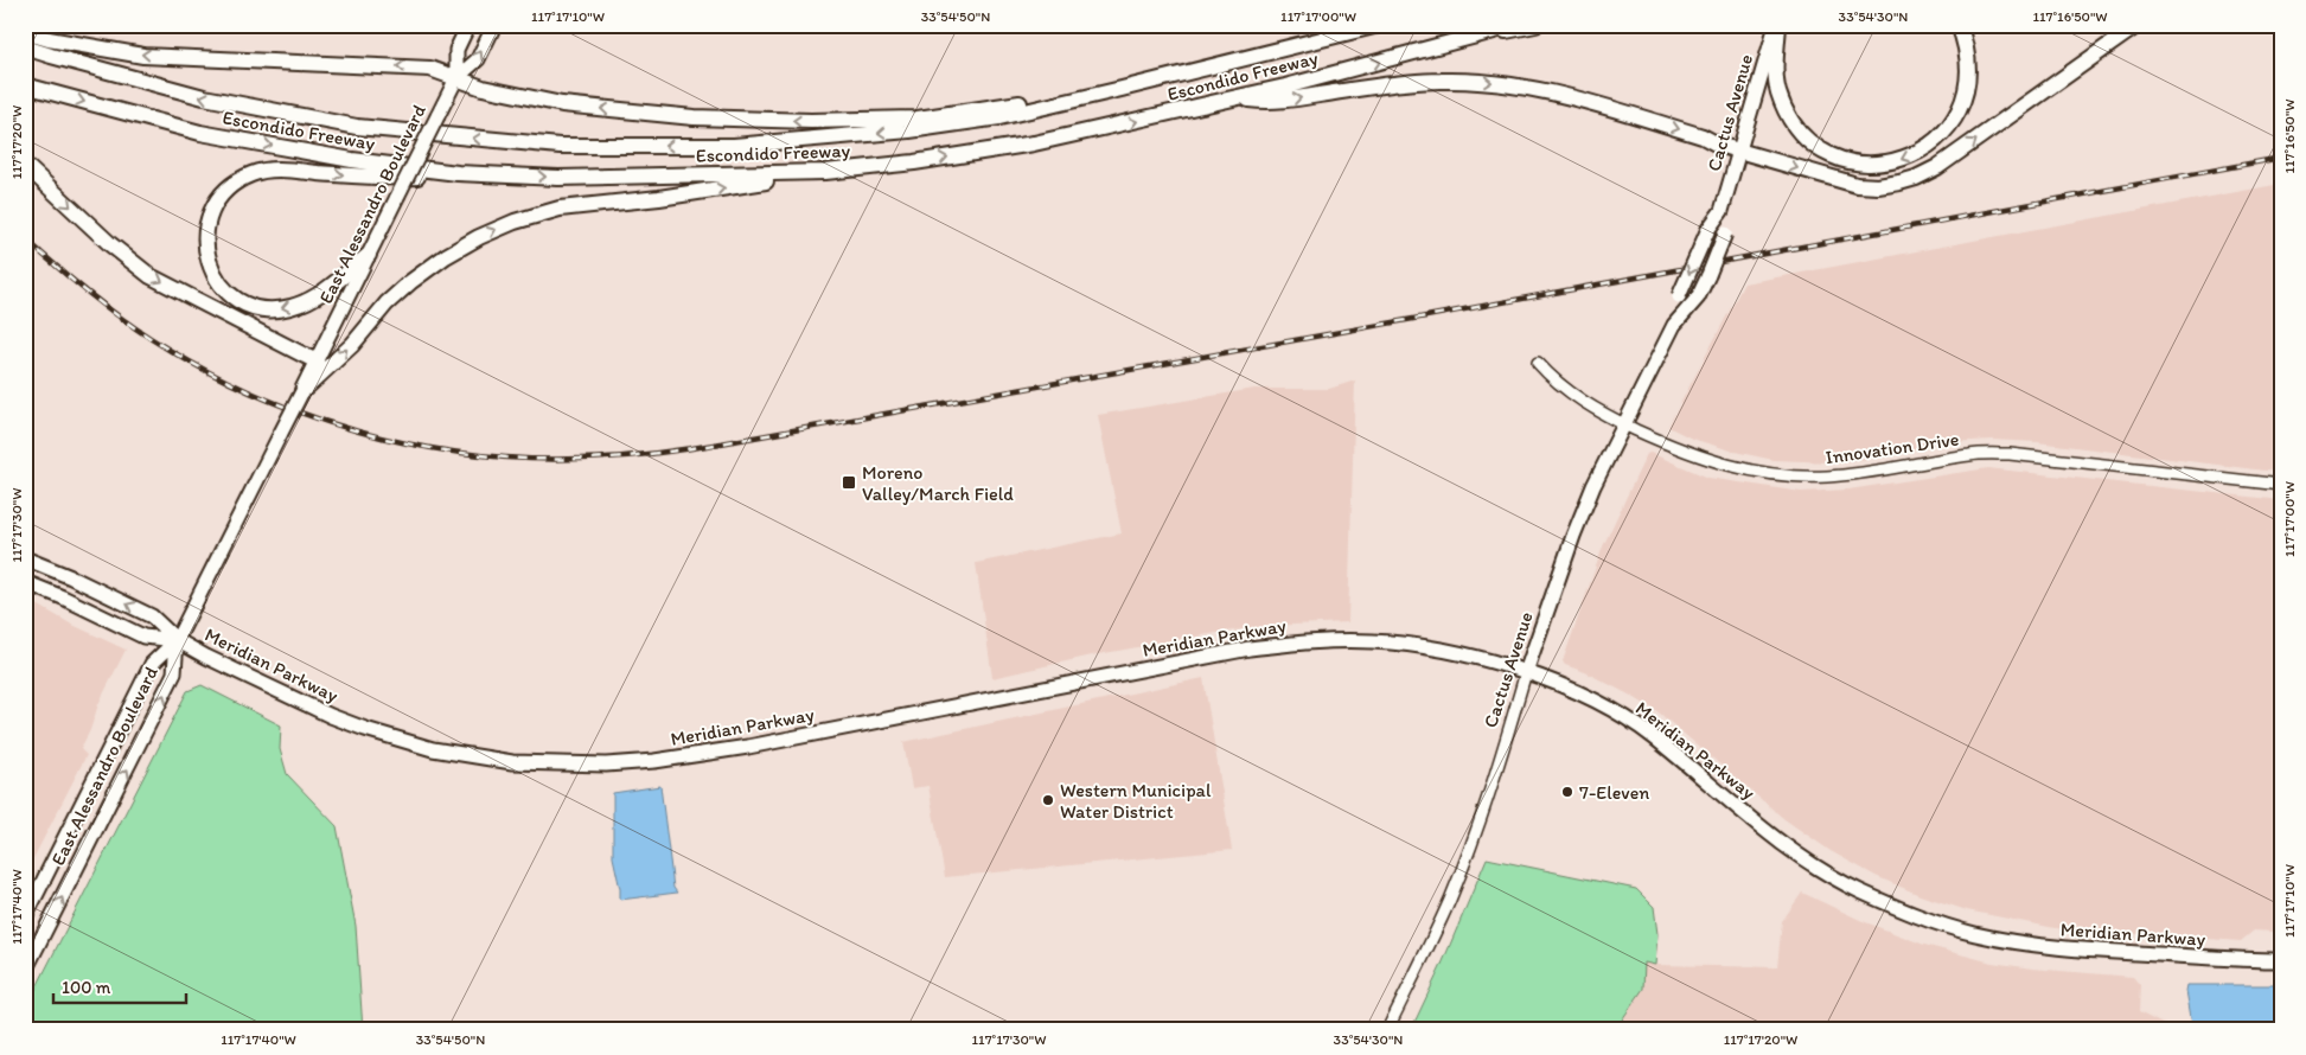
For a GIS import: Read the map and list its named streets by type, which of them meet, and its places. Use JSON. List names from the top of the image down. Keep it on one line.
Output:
{"streets":{"highway":["Escondido Freeway"],"main road":["Cactus Avenue","East Alessandro Boulevard","Meridian Parkway"],"street":["Innovation Drive"]},"crossings":[["Cactus Avenue","Innovation Drive"],["Cactus Avenue","Meridian Parkway"],["East Alessandro Boulevard","Meridian Parkway"]],"places":{"transit":["Moreno Valley/March Field"],"other":["7-Eleven","Western Municipal Water District"]},"scale_bar":"100 m","coordinates":["117°17'10\"W","33°54'50\"N","117°17'00\"W","33°54'30\"N","117°16'50\"W","117°17'20\"W","117°17'30\"W","117°17'40\"W"]}
